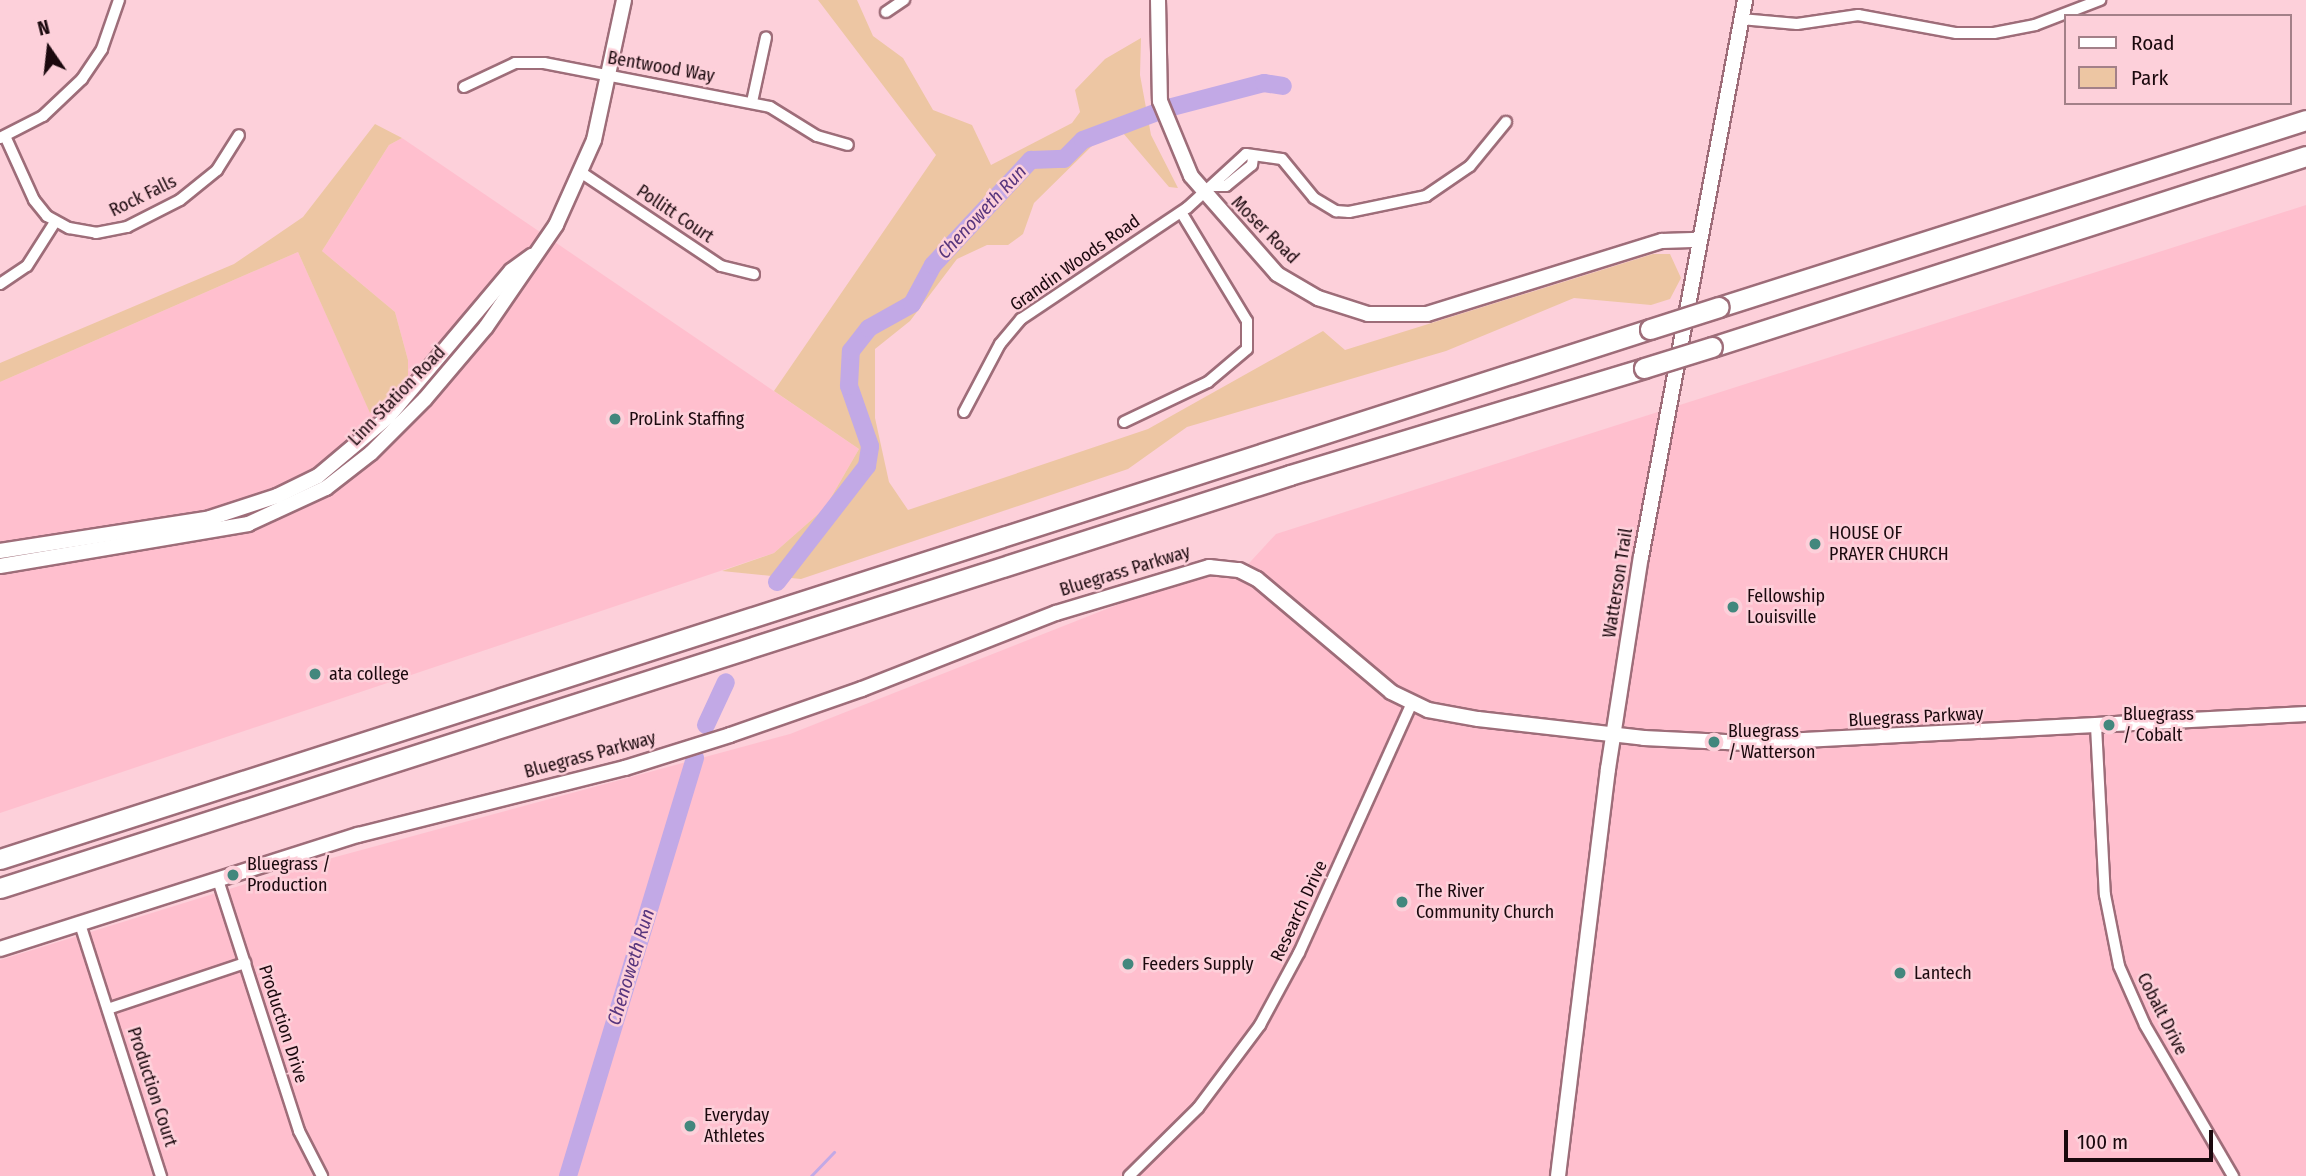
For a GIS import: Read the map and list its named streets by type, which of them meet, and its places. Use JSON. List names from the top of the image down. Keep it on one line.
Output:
{"streets":{"street":["Bentwood Way","Rock Falls","Pollitt Court","Moser Road","Grandin Woods Road","Linn Station Road","Bluegrass Parkway","Watterson Trail","Research Drive","Cobalt Drive","Production Drive","Production Court"]},"crossings":[["Bentwood Way","Linn Station Road"],["Pollitt Court","Linn Station Road"],["Moser Road","Grandin Woods Road"],["Moser Road","Watterson Trail"],["Bluegrass Parkway","Watterson Trail"],["Bluegrass Parkway","Research Drive"],["Bluegrass Parkway","Cobalt Drive"],["Bluegrass Parkway","Production Drive"],["Bluegrass Parkway","Production Court"],["Production Drive","Production Court"]],"water":["Chenoweth Run"],"places":["ProLink Staffing","HOUSE OF PRAYER CHURCH","Fellowship Louisville","ata college","Bluegrass / Cobalt","Bluegrass / Watterson","Bluegrass / Production","The River Community Church","Feeders Supply","Lantech","Everyday Athletes"],"legend":["Road","Park"],"scale_bar":"100 m","north":"top"}
